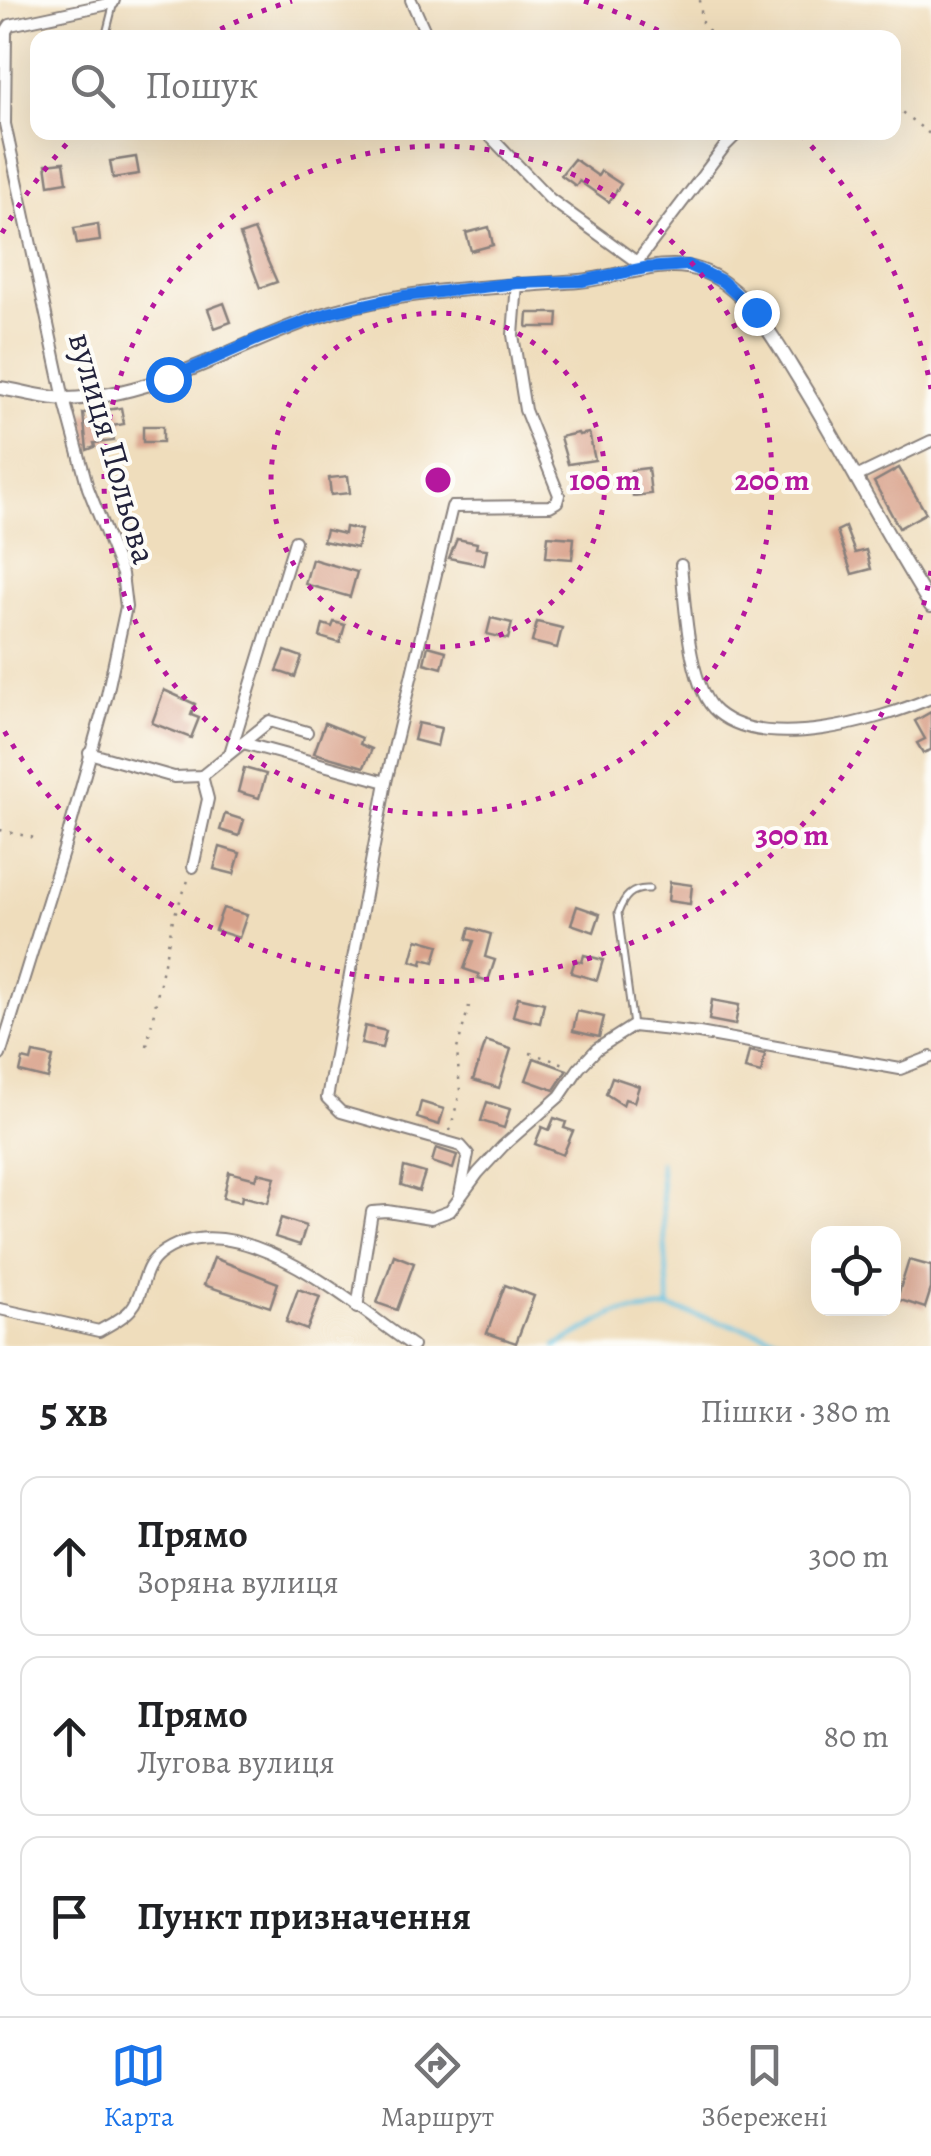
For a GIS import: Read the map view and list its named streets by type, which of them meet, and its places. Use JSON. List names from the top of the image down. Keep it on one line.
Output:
{"streets":{"street":["вулиця Польова"]},"page":{"search":"Пошук","heading":["5 хв","Пішки · 380 m"],"list":[["Прямо","Зоряна вулиця","300 m"],["Прямо","Лугова вулиця","80 m"],"Пункт призначення"],"nav":["Карта","Маршрут","Збережені"]},"rings":["100 m","200 m","300 m"]}
